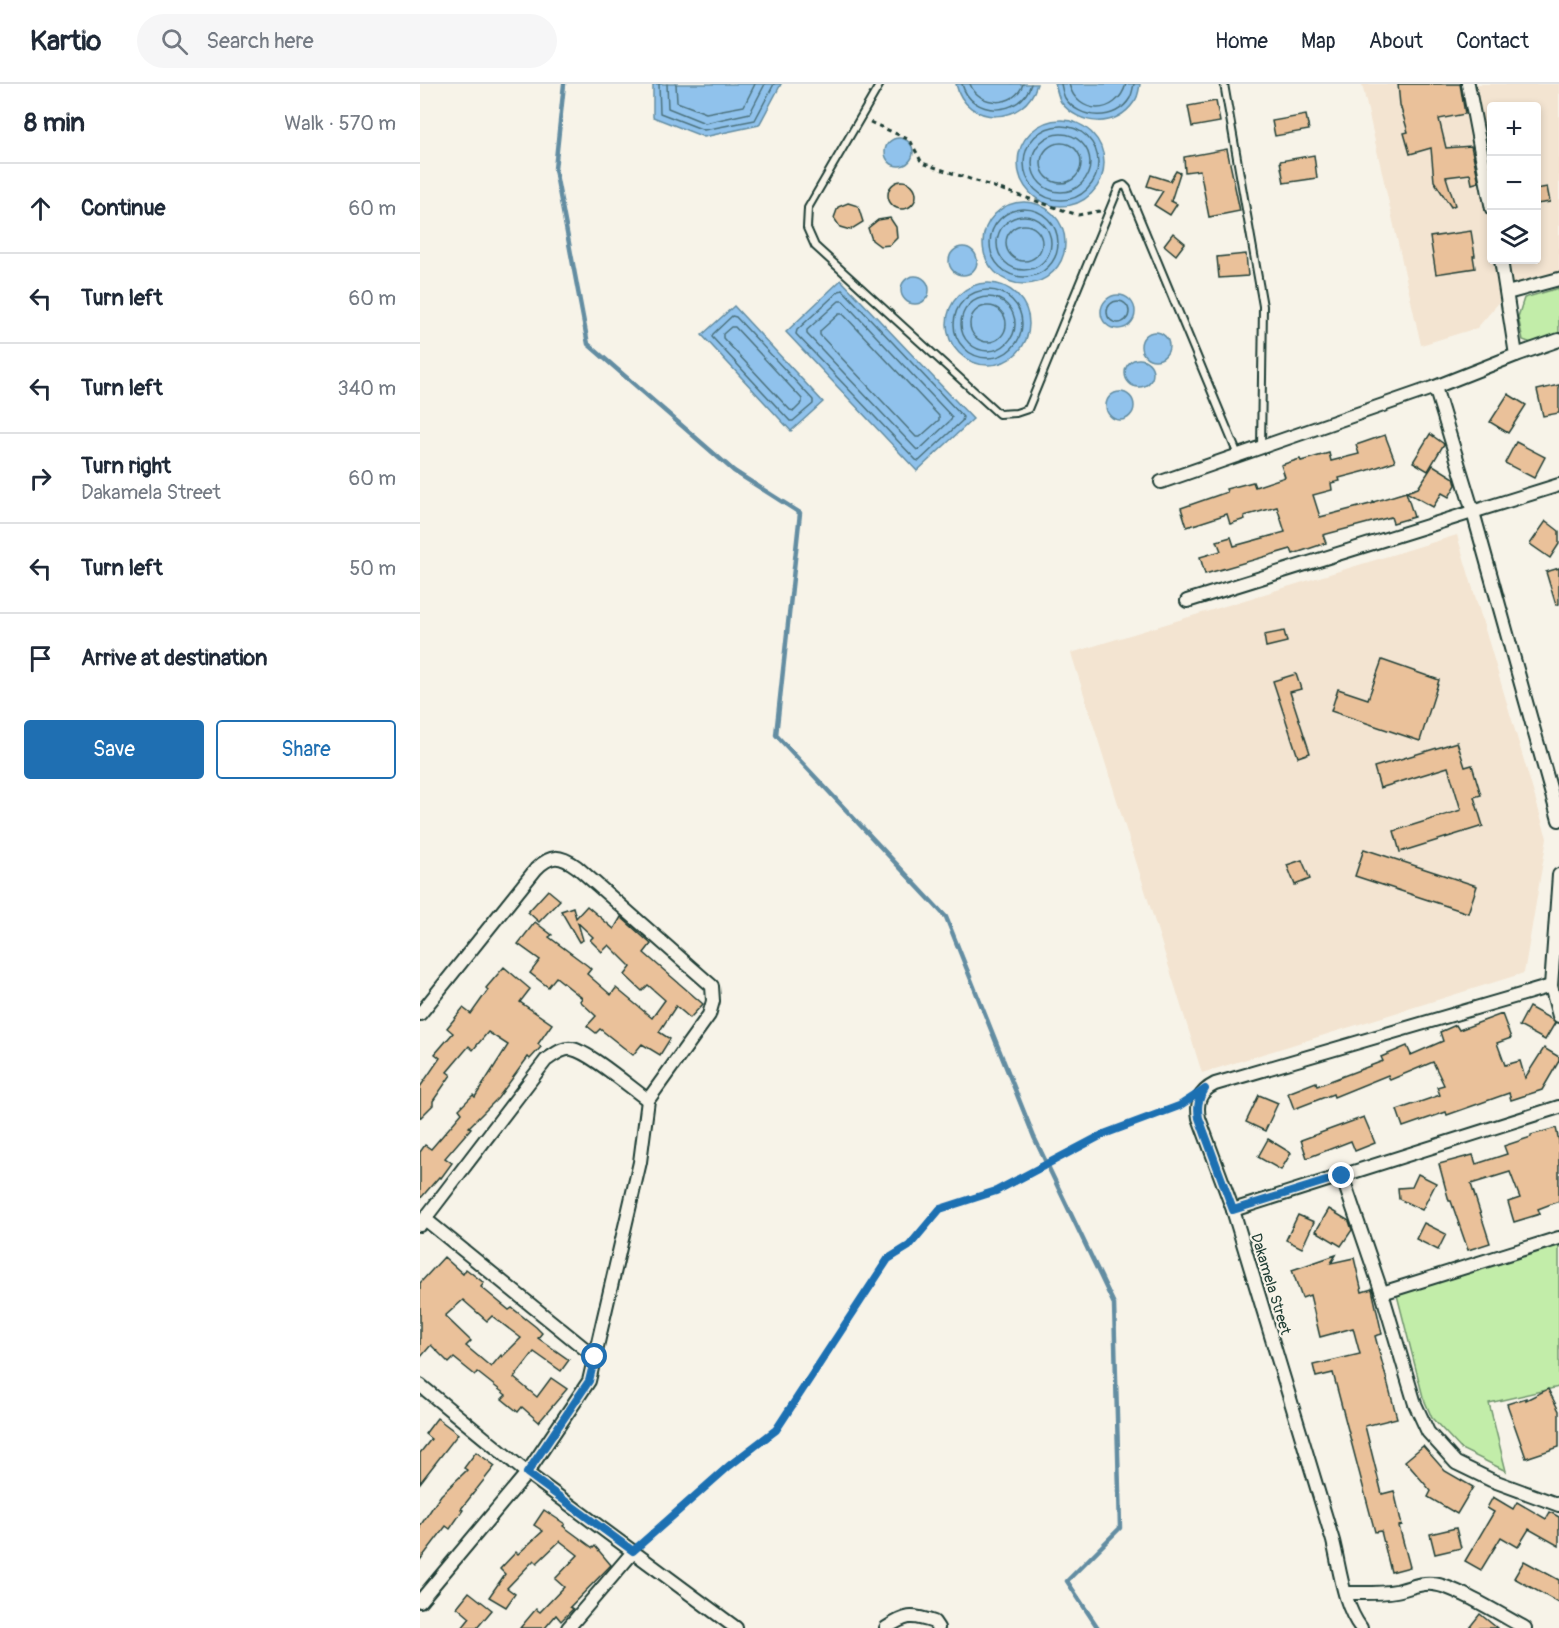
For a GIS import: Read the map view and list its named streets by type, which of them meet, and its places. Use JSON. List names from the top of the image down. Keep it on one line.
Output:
{"streets":{"street":["Dakamela Street"]},"page":{"header":"Kartio","search":"Search here","nav":["Home","Map","About","Contact"],"heading":["8 min","Walk · 570 m"],"map_buttons":["+","−"],"list":[["Continue","60 m"],["Turn left","60 m"],["Turn left","340 m"],["Turn right","Dakamela Street","60 m"],["Turn left","50 m"],"Arrive at destination"],"buttons":["Save","Share"]}}
